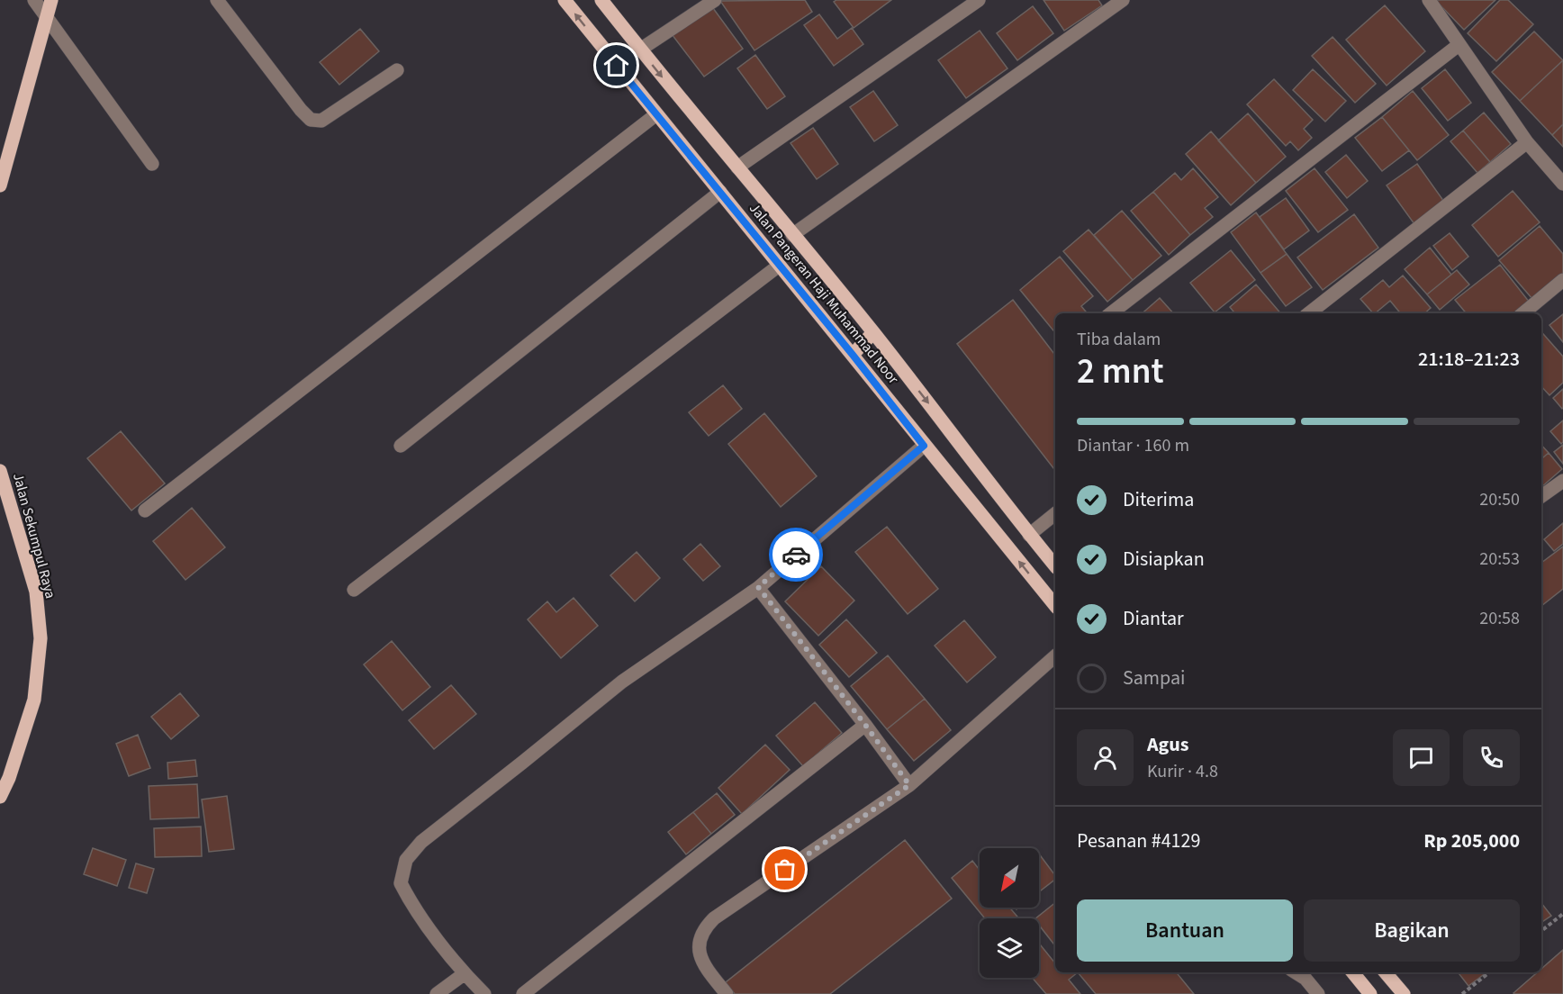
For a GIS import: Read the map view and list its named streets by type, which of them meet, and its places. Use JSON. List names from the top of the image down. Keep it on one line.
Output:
{"streets":{"main road":["Jalan Pangeran Haji Muhammad Noor","Jalan Sekumpul Raya"]},"north":"bottom left","page":{"heading":["2 mnt","Tiba dalam","21:18–21:23"],"panel":["Agus","Kurir · 4.8","Pesanan #4129","Rp 205,000"],"bar":"Diantar · 160 m","list":[["Diterima","20:50"],["Disiapkan","20:53"],["Diantar","20:58"],"Sampai"],"buttons":["Bantuan","Bagikan"]}}
